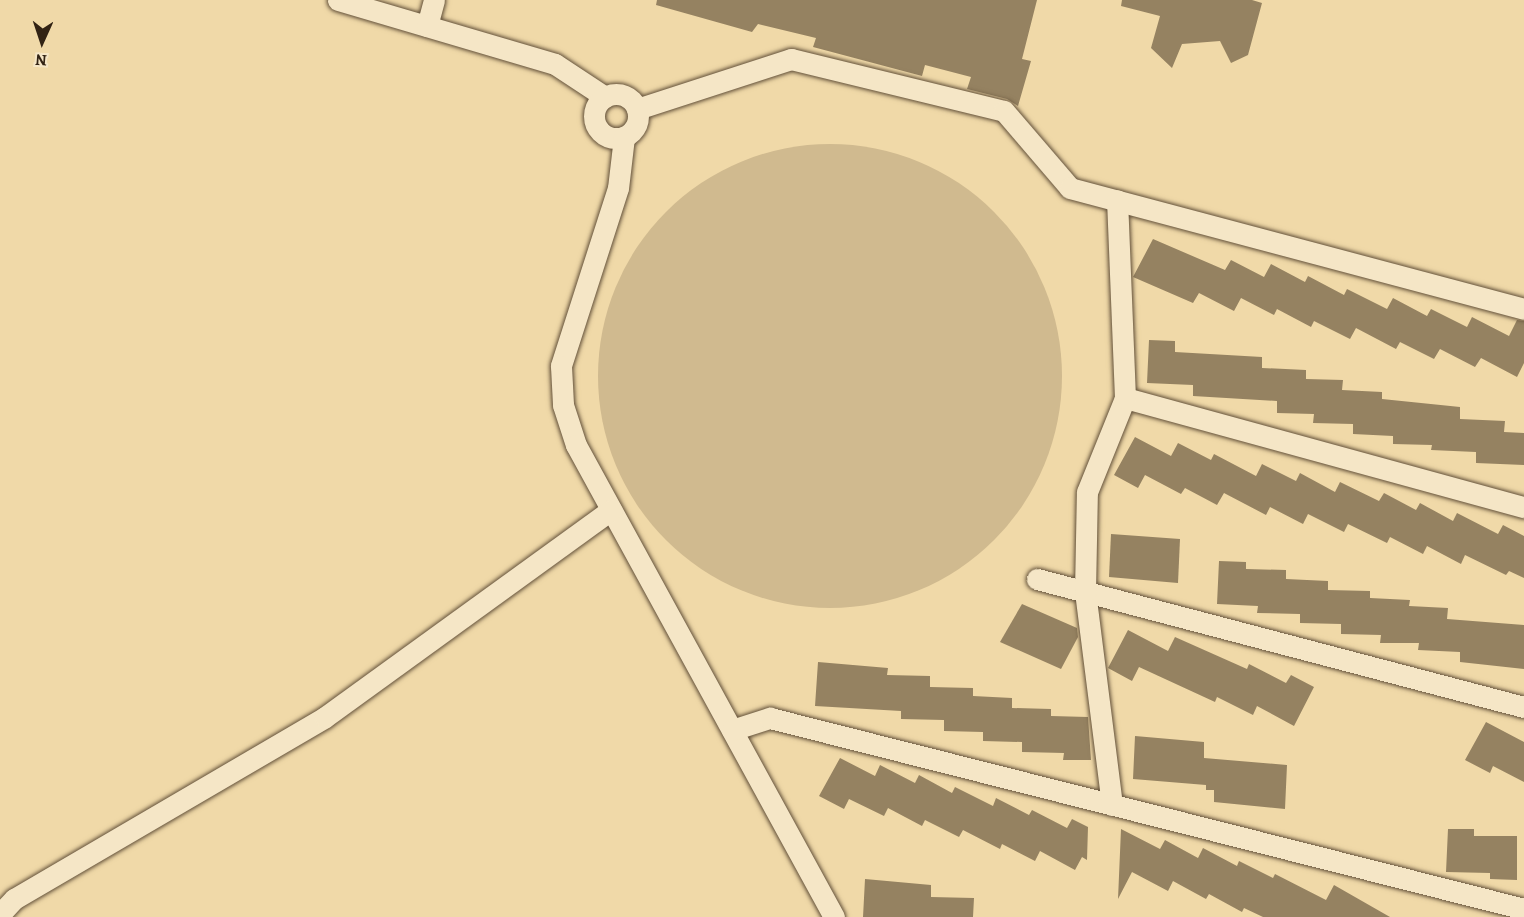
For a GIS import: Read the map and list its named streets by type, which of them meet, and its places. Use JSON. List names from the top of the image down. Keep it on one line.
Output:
{"north":"bottom"}
